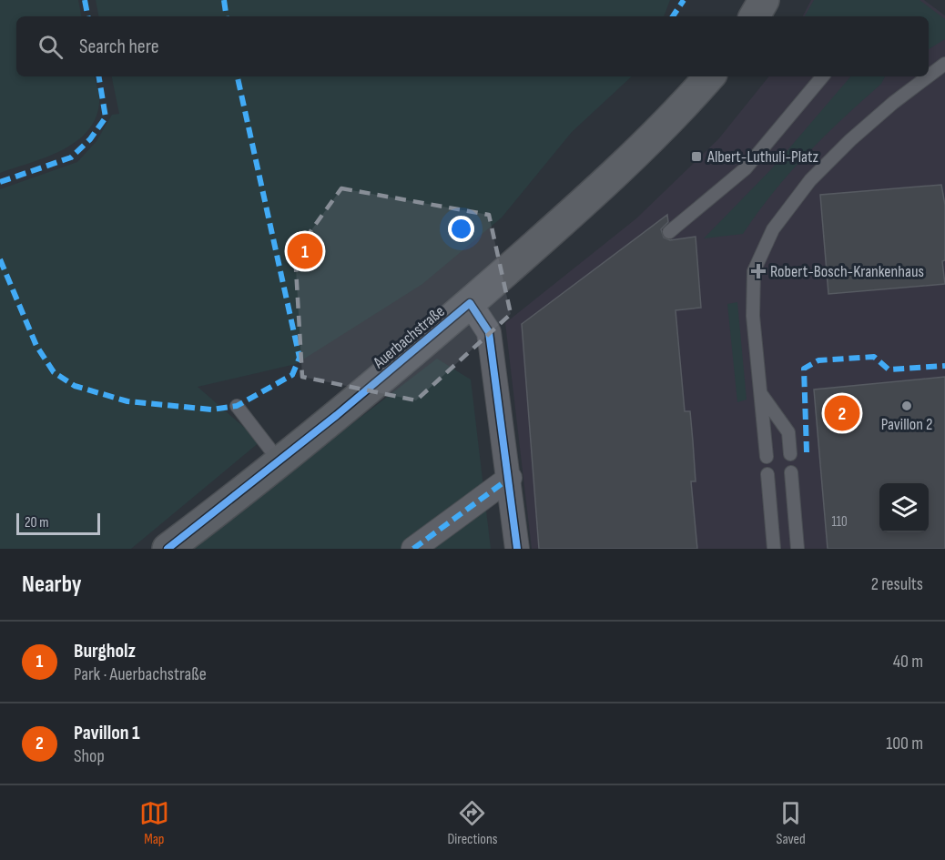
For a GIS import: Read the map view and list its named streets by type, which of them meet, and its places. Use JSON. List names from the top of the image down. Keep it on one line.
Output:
{"streets":{"main road":["Auerbachstraße"]},"places":{"transit":["Albert-Luthuli-Platz"],"health":["Robert-Bosch-Krankenhaus"],"other":["Pavillon 2"]},"house_numbers":["110"],"scale_bar":"20 m","page":{"search":"Search here","pins":["1","2"],"scale":"20 m","heading":["Nearby","2 results"],"list":[{"mark":"1","name":"Burgholz","note":"Park · Auerbachstraße","value":"40 m"},{"mark":"2","name":"Pavillon 1","note":"Shop","value":"100 m"}],"nav":["Map","Directions","Saved"]}}
